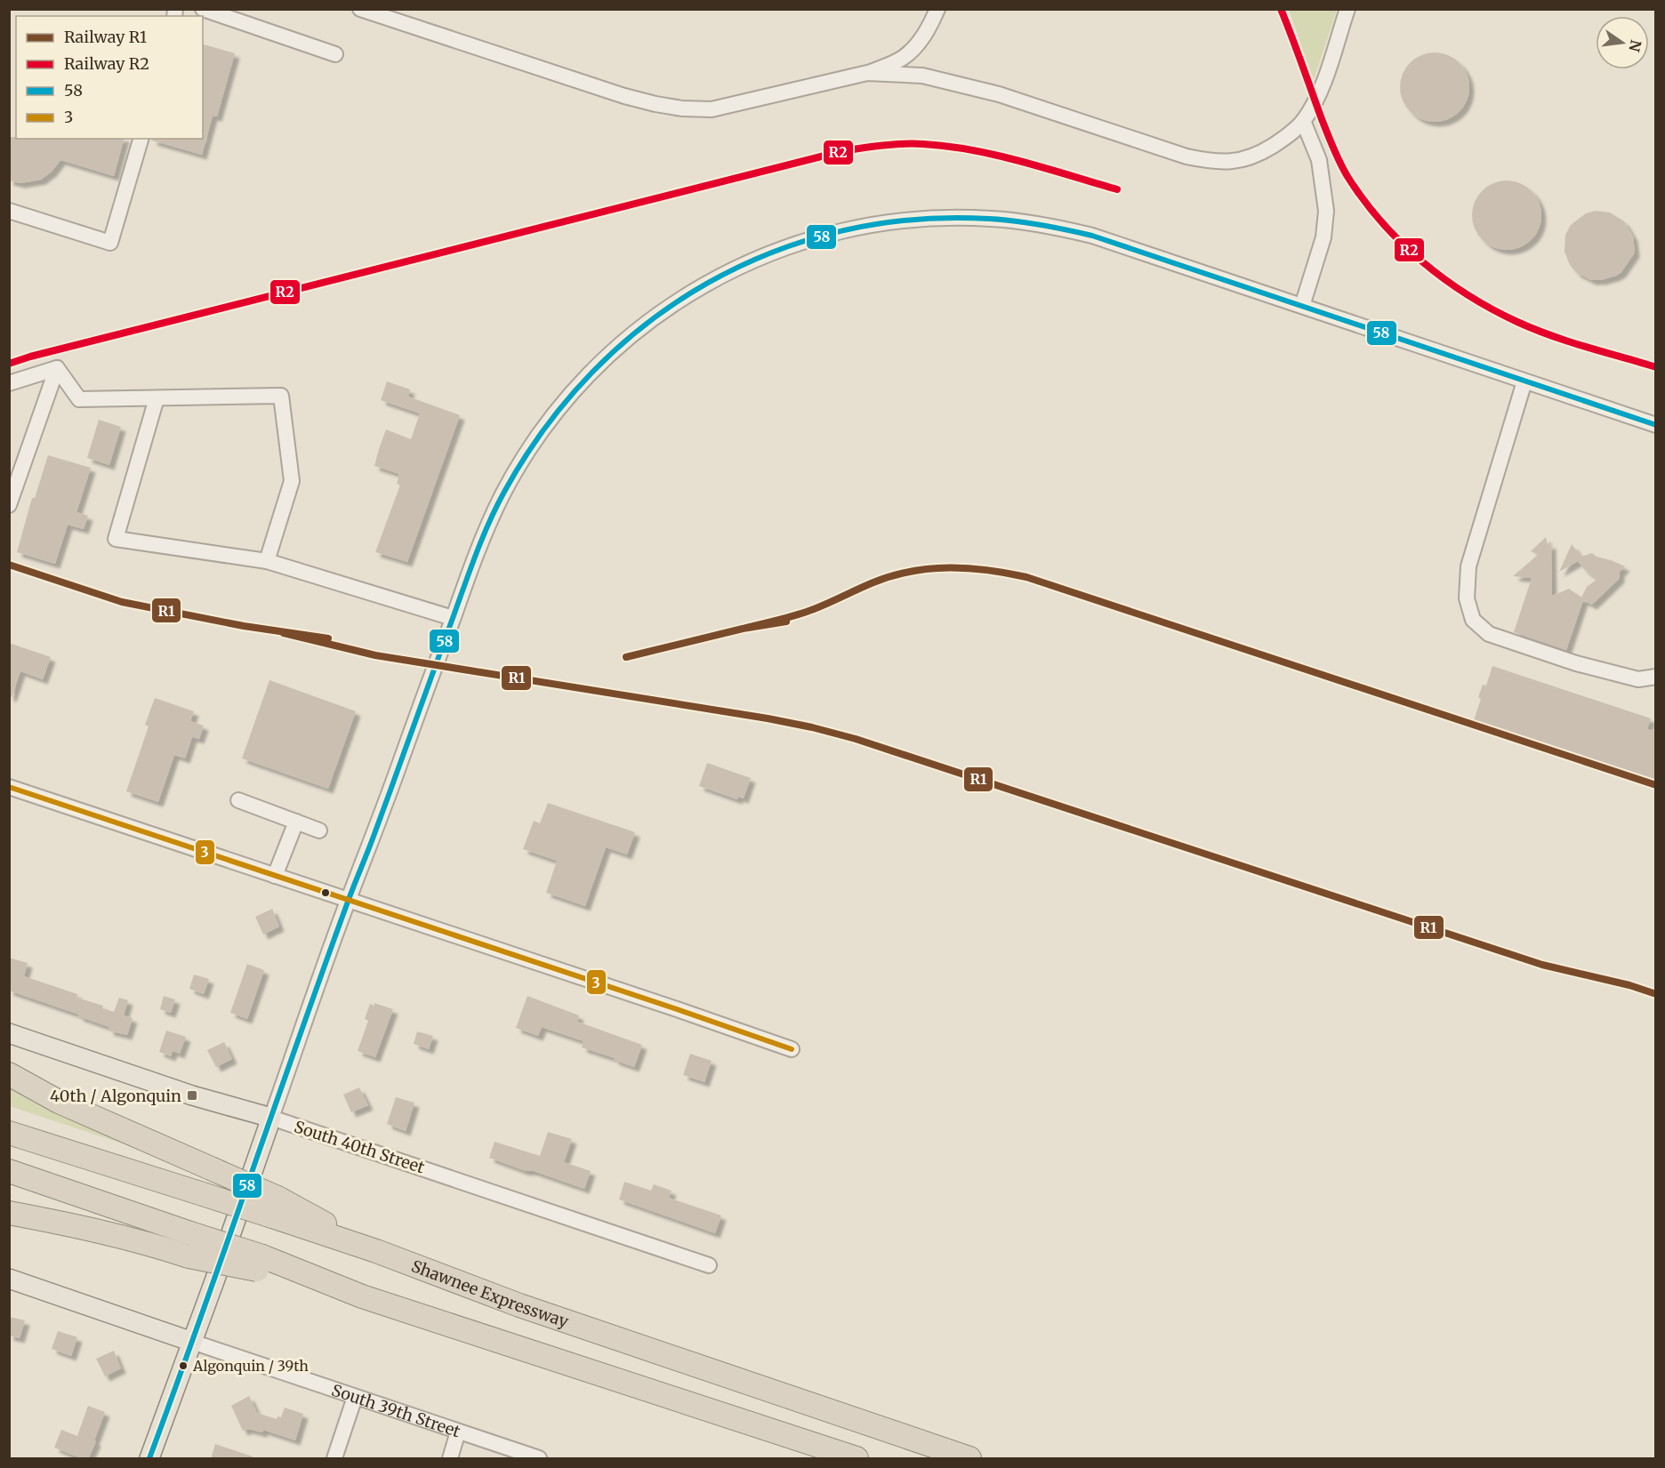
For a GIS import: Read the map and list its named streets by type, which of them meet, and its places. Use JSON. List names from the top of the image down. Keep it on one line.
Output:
{"streets":{"highway":["Shawnee Expressway"],"main road":["South 40th Street","South 39th Street"]},"places":{"transit":["40th / Algonquin"],"other":["Algonquin / 39th"]},"lines":["rail line R2","transit line 58","rail line R1","transit line 3"],"legend":["Railway R1","Railway R2","58","3"],"north":"right"}
